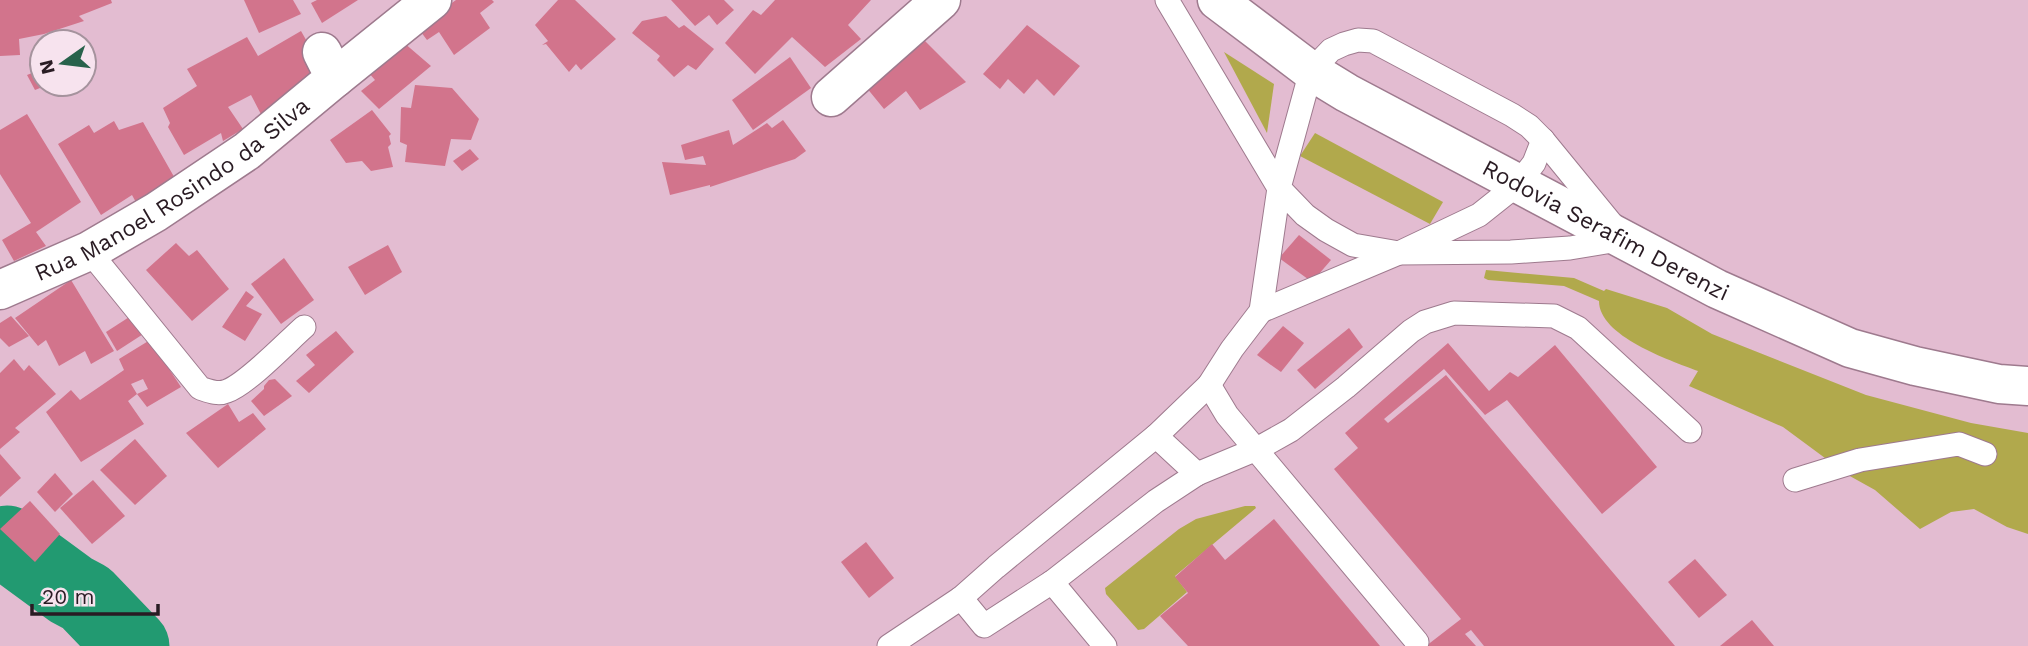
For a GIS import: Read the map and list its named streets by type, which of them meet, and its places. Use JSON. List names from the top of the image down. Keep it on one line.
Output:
{"streets":{"main road":["Rua Manoel Rosindo da Silva","Rodovia Serafim Derenzi"]},"scale_bar":"20 m","north":"left"}
